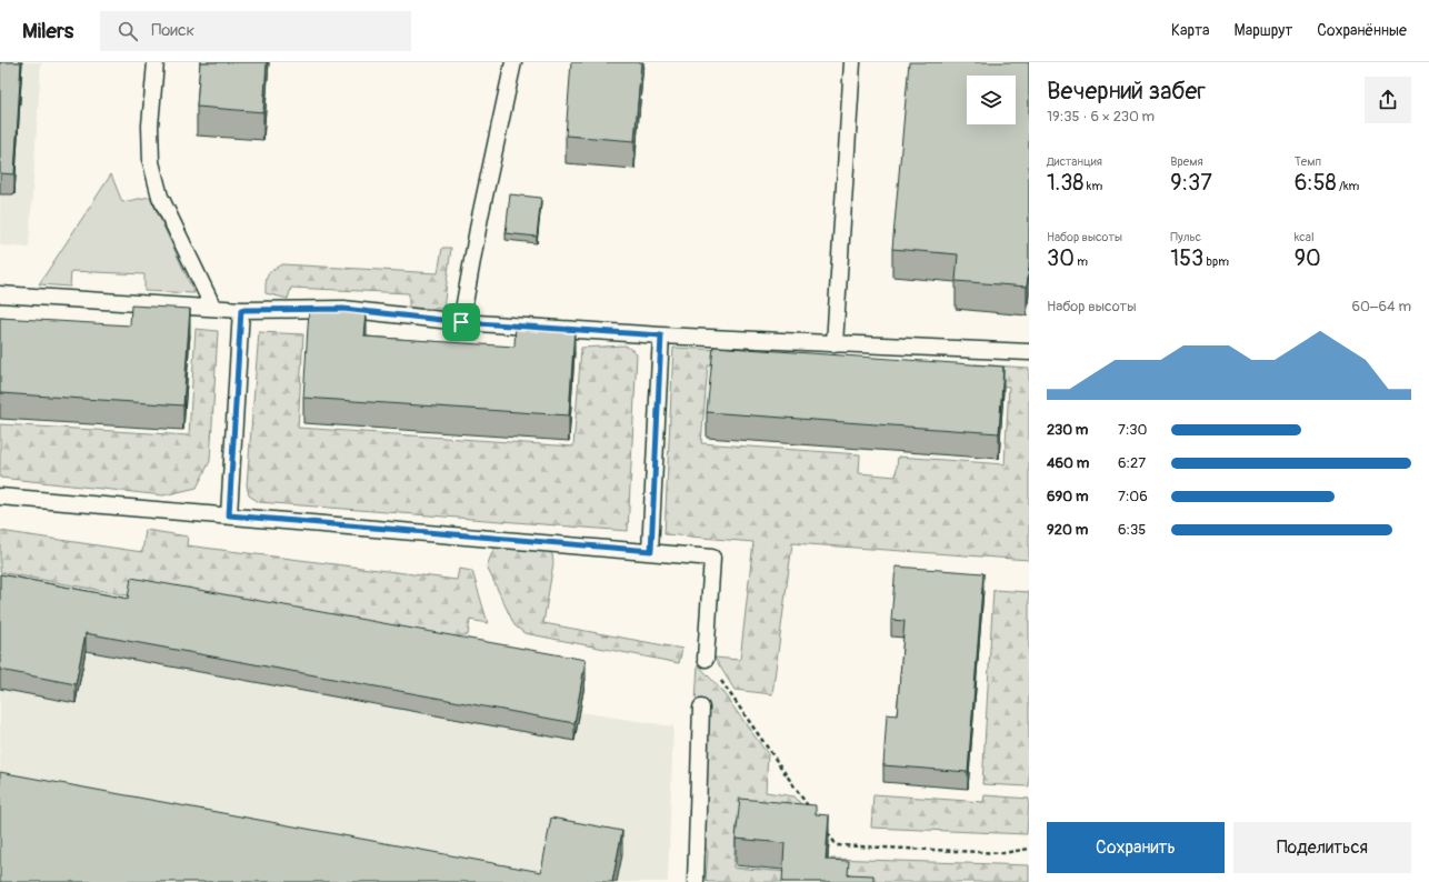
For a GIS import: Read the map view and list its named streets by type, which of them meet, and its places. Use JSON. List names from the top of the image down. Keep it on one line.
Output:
{"page":{"header":"Milers","search":"Поиск","nav":["Карта","Маршрут","Сохранённые"],"heading":["Вечерний забег","19:35 · 6 × 230 m"],"stats":[["Дистанция","1.38 km"],["Время","9:37"],["Темп","6:58 /km"],["Набор высоты","30 m"],["Пульс","153 bpm"],["kcal","90"]],"chart":["Набор высоты","60–64 m"],"list":[{"name":"230 m","note":"7:30"},{"name":"460 m","note":"6:27"},{"name":"690 m","note":"7:06"},{"name":"920 m","note":"6:35"}],"buttons":["Сохранить","Поделиться"]}}
